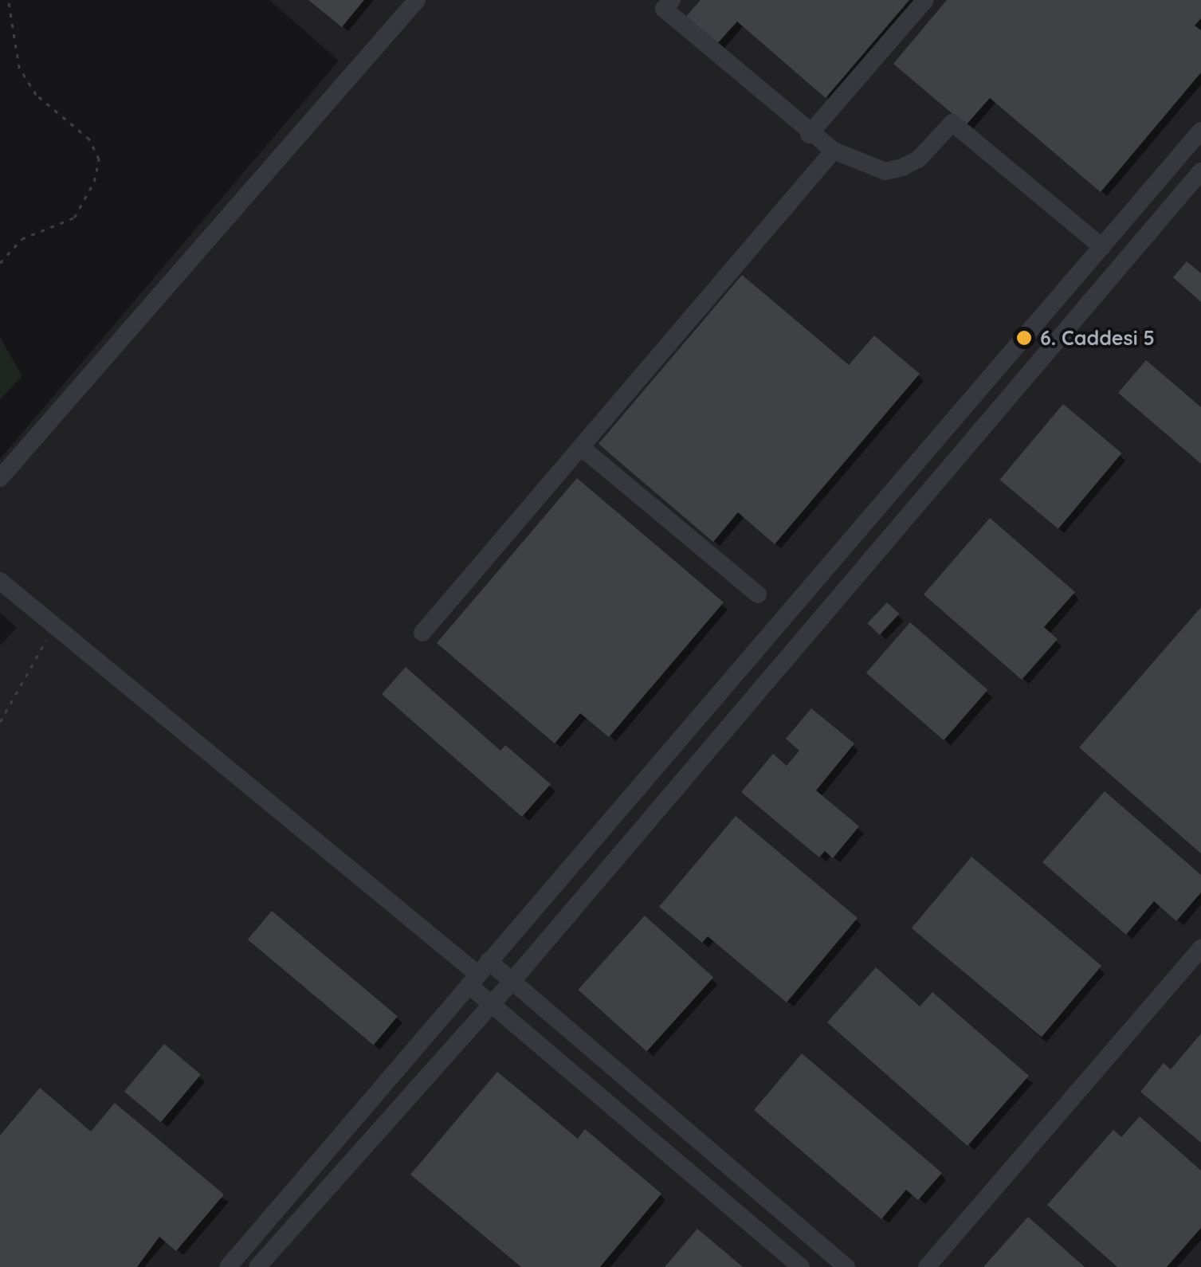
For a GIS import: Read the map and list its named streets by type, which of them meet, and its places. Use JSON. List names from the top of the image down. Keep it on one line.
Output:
{"places":["6. Caddesi 5"]}
